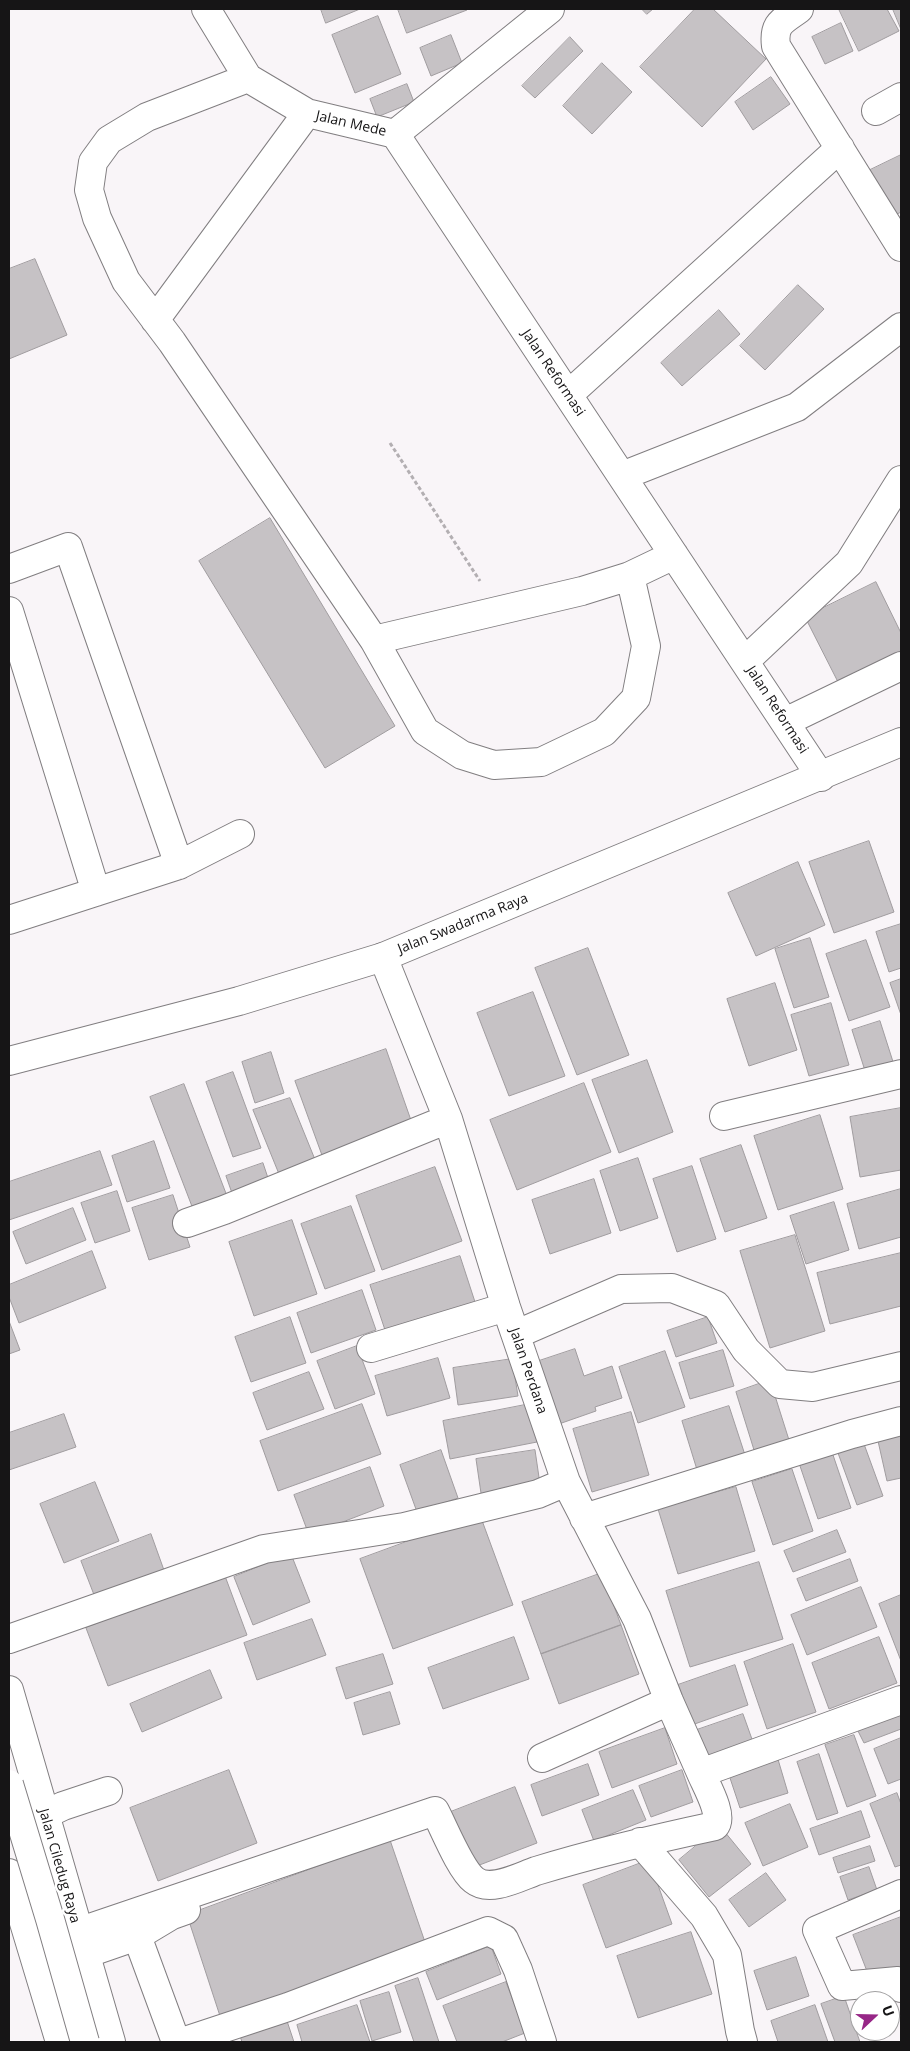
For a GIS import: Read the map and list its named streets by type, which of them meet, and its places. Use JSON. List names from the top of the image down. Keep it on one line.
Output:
{"streets":{"street":["Jalan Mede","Jalan Reformasi","Jalan Swadarma Raya","Jalan Perdana","Jalan Ciledug Raya"]},"crossings":[["Jalan Mede","Jalan Reformasi"],["Jalan Reformasi","Jalan Swadarma Raya"],["Jalan Swadarma Raya","Jalan Perdana"]],"north":"right"}
